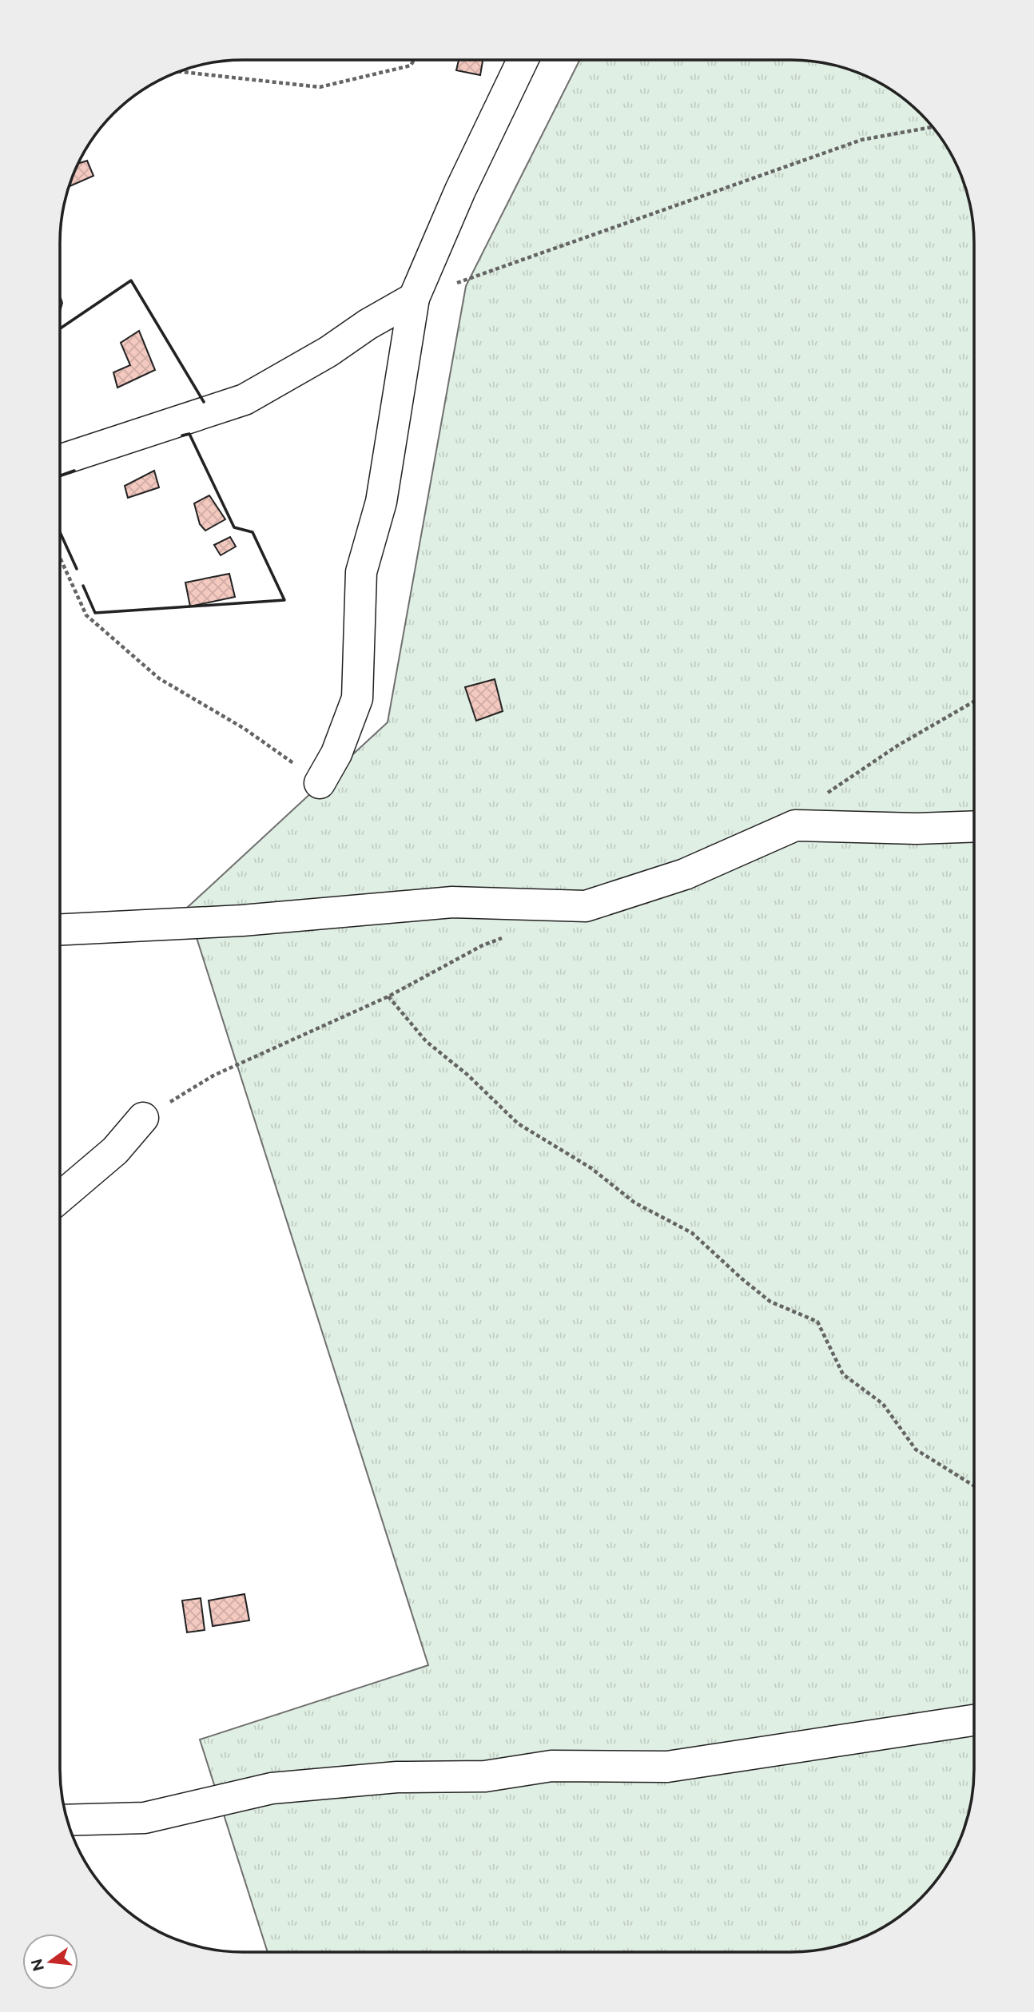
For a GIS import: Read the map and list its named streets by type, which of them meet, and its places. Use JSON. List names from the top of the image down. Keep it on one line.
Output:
{"north":"left"}
